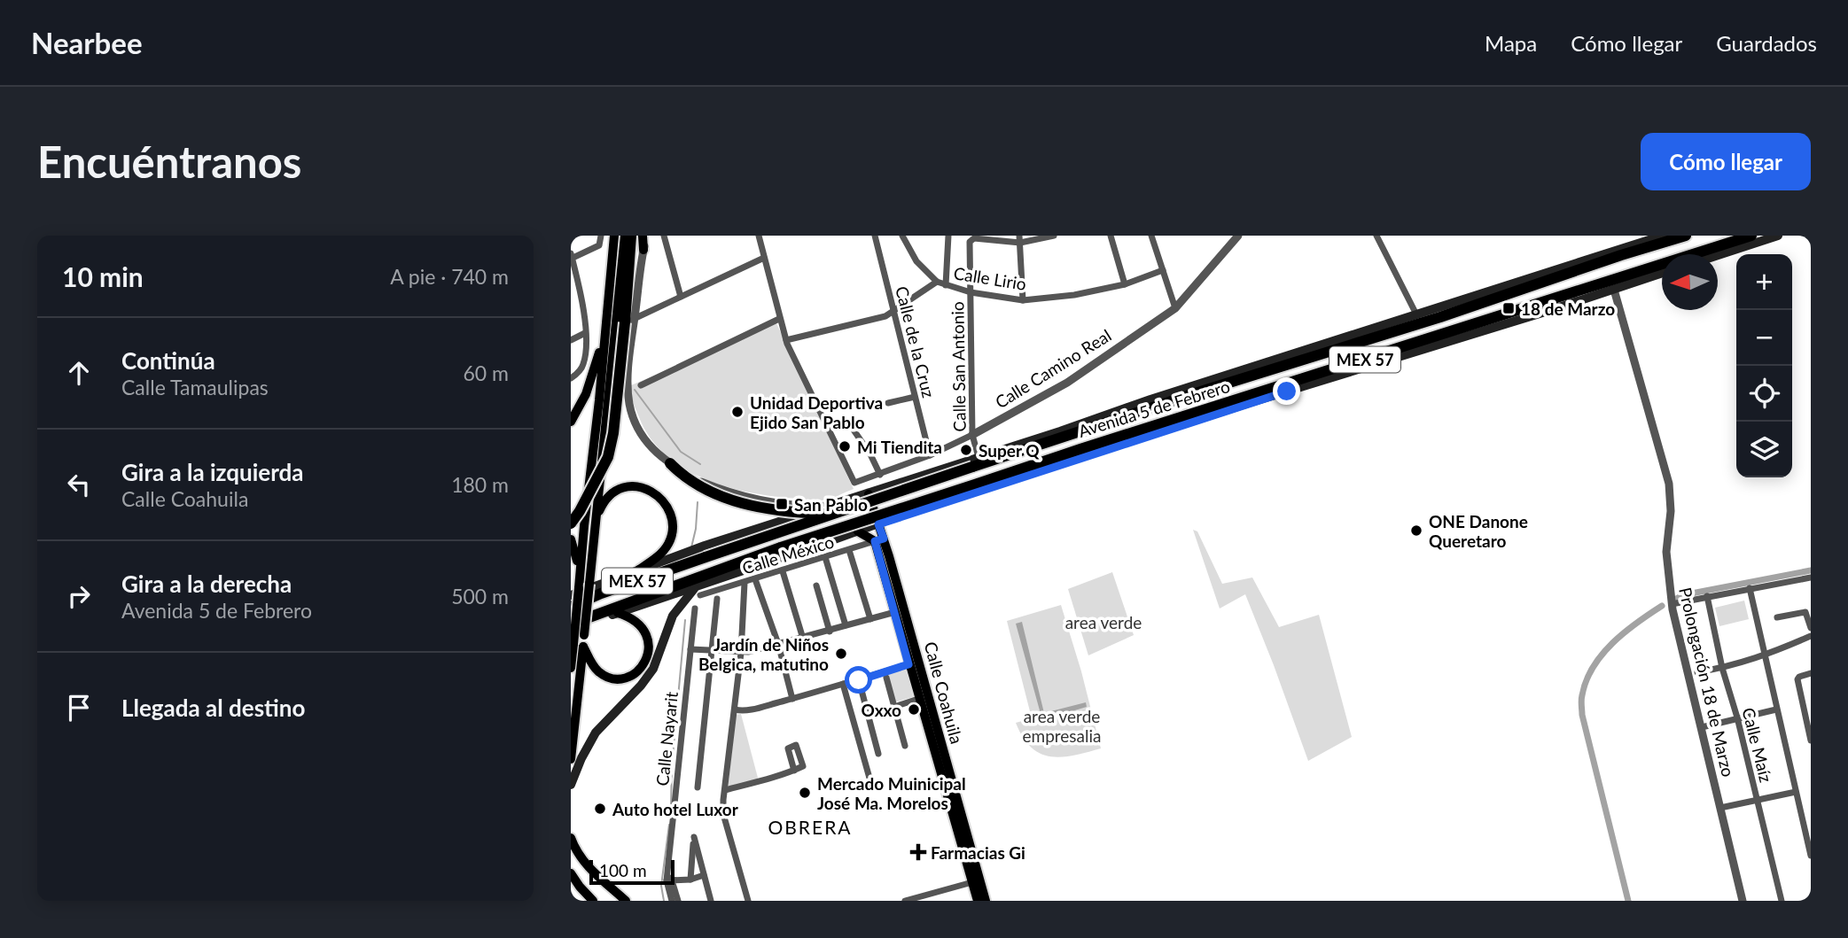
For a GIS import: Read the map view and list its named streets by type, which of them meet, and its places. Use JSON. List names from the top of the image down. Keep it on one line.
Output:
{"streets":{"highway":["MEX 57","Avenida 5 de Febrero"],"main road":["Calle Coahuila"],"street":["Calle Lirio","Calle de la Cruz","Calle San Antonio","Calle Camino Real","Calle México","Prolongación 18 de Marzo","Calle Nayarit","Calle Maíz"]},"crossings":[["Calle Lirio","Calle de la Cruz"],["Calle Lirio","Calle San Antonio"],["Calle Lirio","Calle Camino Real"],["Calle de la Cruz","Calle Camino Real"],["Calle San Antonio","Calle Camino Real"],["Calle San Antonio","Avenida 5 de Febrero"],["Avenida 5 de Febrero","Calle México"],["Avenida 5 de Febrero","Prolongación 18 de Marzo"],["Avenida 5 de Febrero","Calle Coahuila"],["Calle México","Calle Coahuila"]],"districts":["OBRERA"],"parks":["area verde","area verde empresalia"],"places":{"transit":["18 de Marzo","San Pablo"],"other":["Unidad Deportiva Ejido San Pablo","Mi Tiendita","Super Q","ONE Danone Queretaro","Jardín de Niños Belgica, matutino","Oxxo","Mercado Muinicipal José Ma. Morelos","Auto hotel Luxor"],"health":["Farmacias Gi"]},"scale_bar":"100 m","north":"left","page":{"header":"Nearbee","nav":["Mapa","Cómo llegar","Guardados"],"buttons":"Cómo llegar","title":"Encuéntranos","heading":["10 min","A pie · 740 m"],"map_buttons":["+","−"],"list":[["Continúa","Calle Tamaulipas","60 m"],["Gira a la izquierda","Calle Coahuila","180 m"],["Gira a la derecha","Avenida 5 de Febrero","500 m"],"Llegada al destino"],"scale":"100 m"}}
